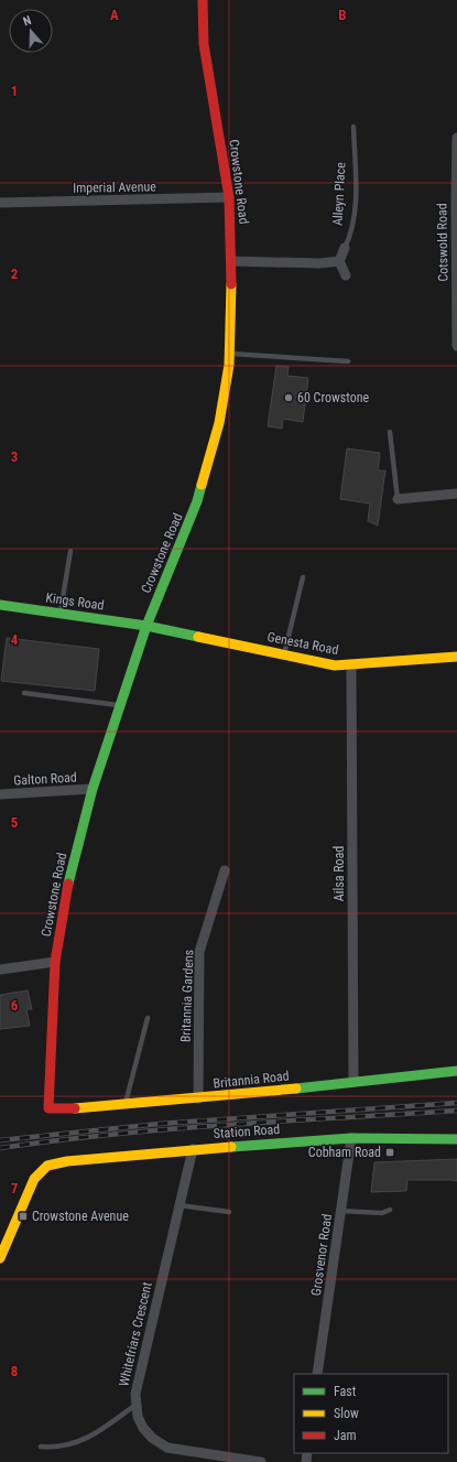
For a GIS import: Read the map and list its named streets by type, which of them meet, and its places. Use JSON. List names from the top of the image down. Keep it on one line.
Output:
{"streets":{"street":["Crowstone Road","Imperial Avenue","Alleyn Place","Cotswold Road","Kings Road","Genesta Road","Galton Road","Ailsa Road","Britannia Gardens","Britannia Road","Station Road","Grosvenor Road","Whitefriars Crescent"]},"crossings":[["Crowstone Road","Imperial Avenue"],["Crowstone Road","Kings Road"],["Crowstone Road","Genesta Road"],["Crowstone Road","Galton Road"],["Crowstone Road","Britannia Road"],["Kings Road","Genesta Road"],["Genesta Road","Ailsa Road"],["Ailsa Road","Britannia Road"],["Britannia Gardens","Britannia Road"],["Station Road","Grosvenor Road"],["Station Road","Whitefriars Crescent"]],"places":{"other":["60 Crowstone"],"transit":["Cobham Road","Crowstone Avenue"]},"legend":["Fast","Slow","Jam"],"north":"top","grid":{"columns":["A","B"],"rows":["1","2","3","4","5","6","7","8"]}}
